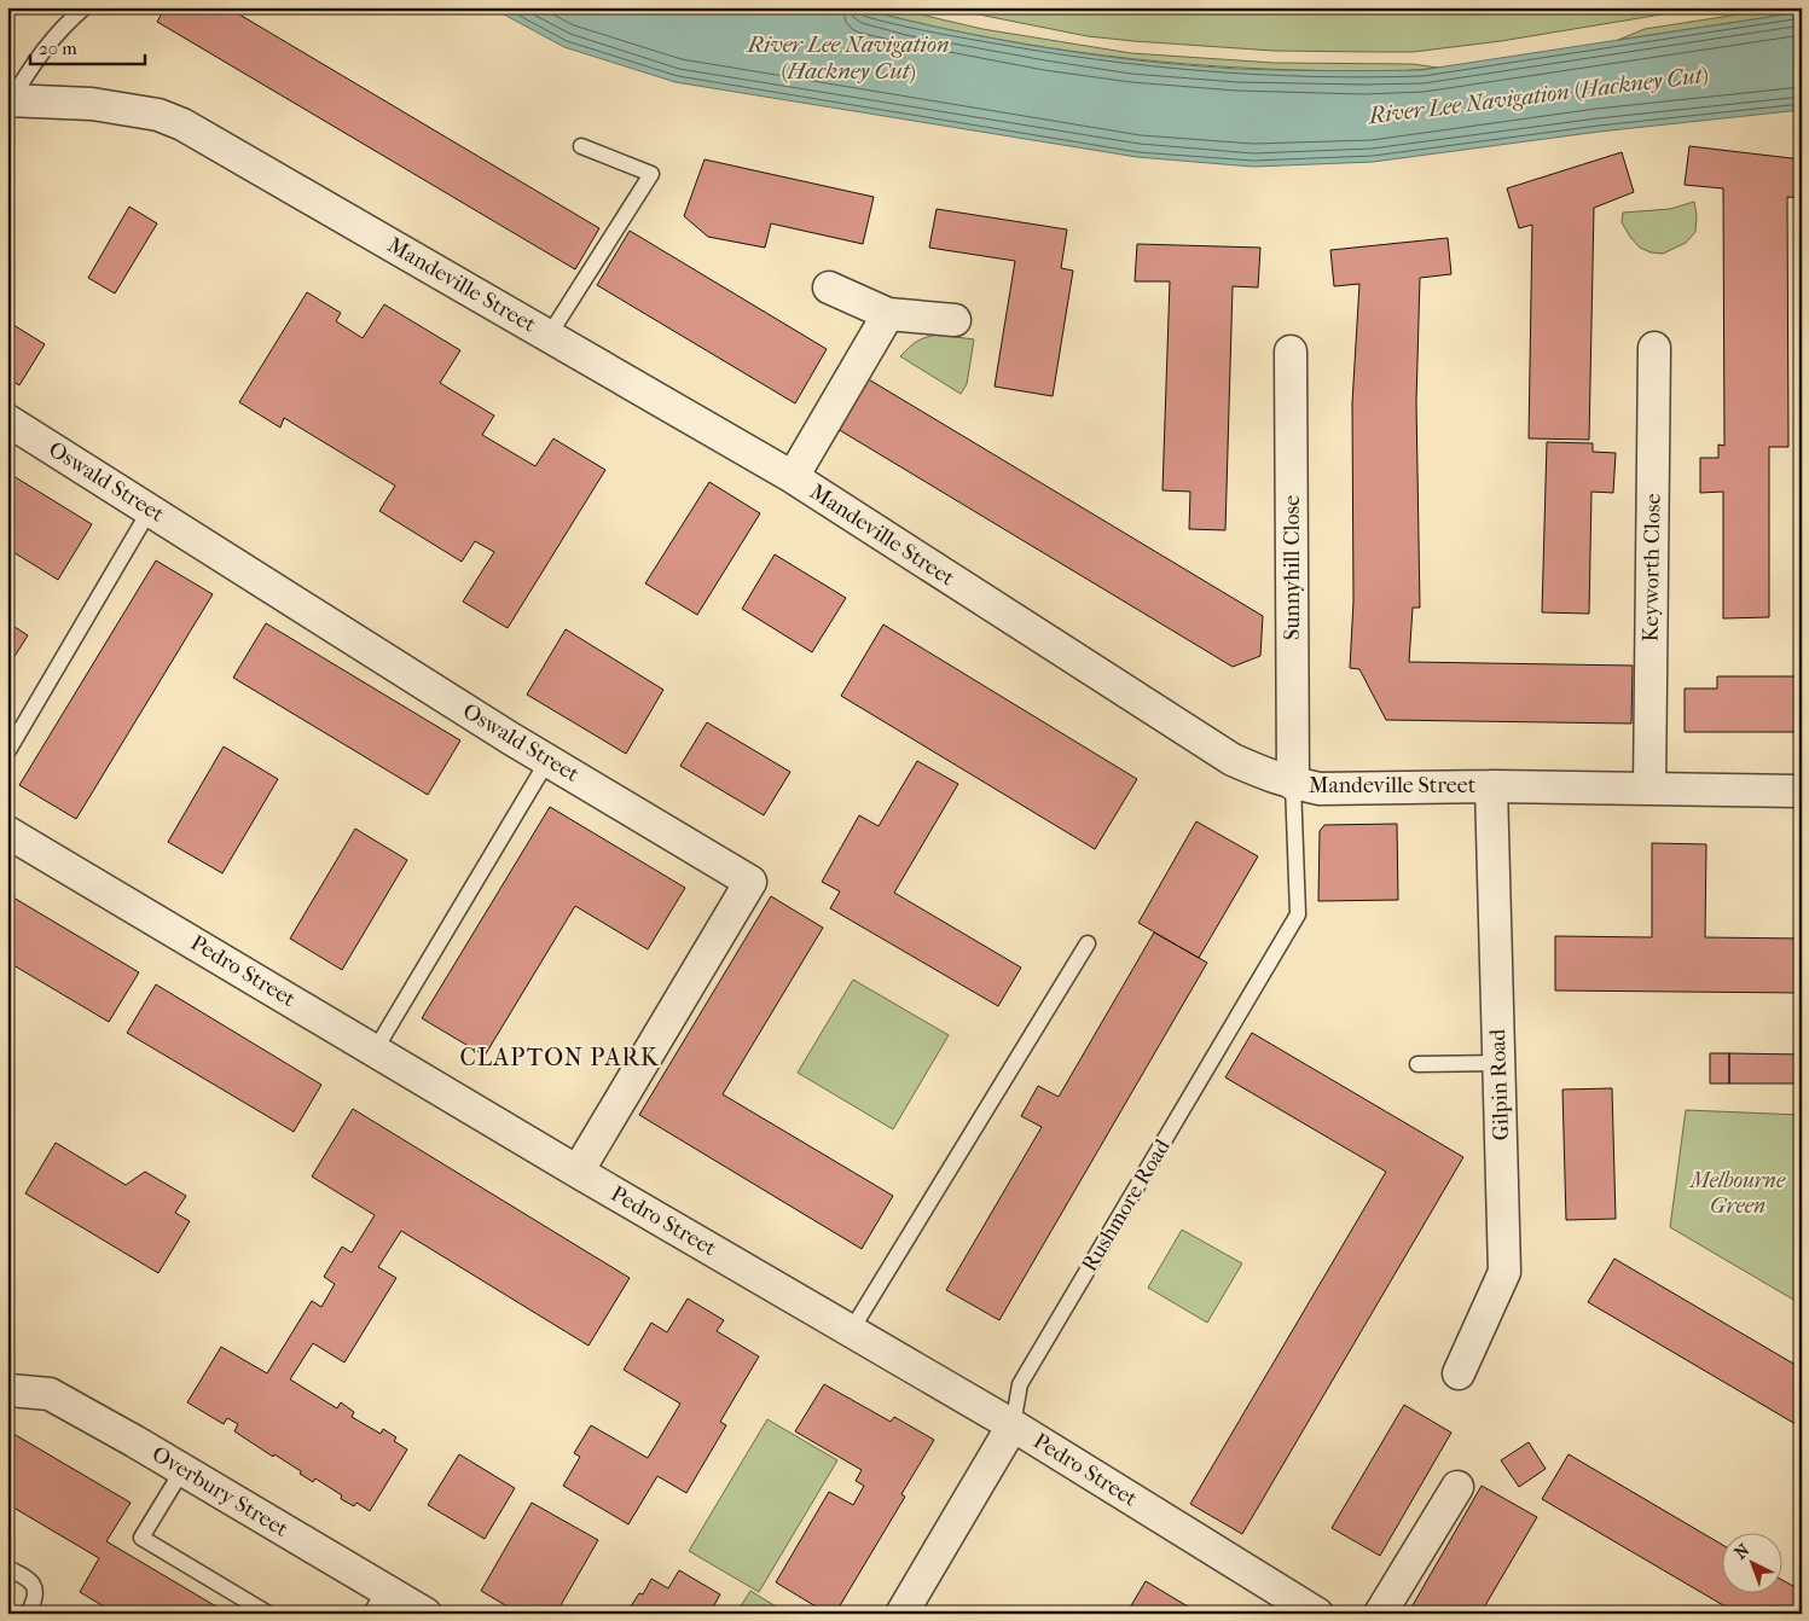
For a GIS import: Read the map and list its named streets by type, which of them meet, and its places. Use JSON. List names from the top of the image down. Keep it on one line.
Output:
{"streets":{"street":["Mandeville Street","Oswald Street","Sunnyhill Close","Keyworth Close","Pedro Street","Gilpin Road","Rushmore Road","Overbury Street"]},"crossings":[["Mandeville Street","Sunnyhill Close"],["Mandeville Street","Keyworth Close"],["Mandeville Street","Gilpin Road"],["Mandeville Street","Rushmore Road"],["Oswald Street","Pedro Street"],["Sunnyhill Close","Rushmore Road"],["Pedro Street","Rushmore Road"]],"districts":["CLAPTON PARK"],"water":["River Lee Navigation (Hackney Cut)"],"parks":["Melbourne Green"],"scale_bar":"20 m","north":"top left"}
